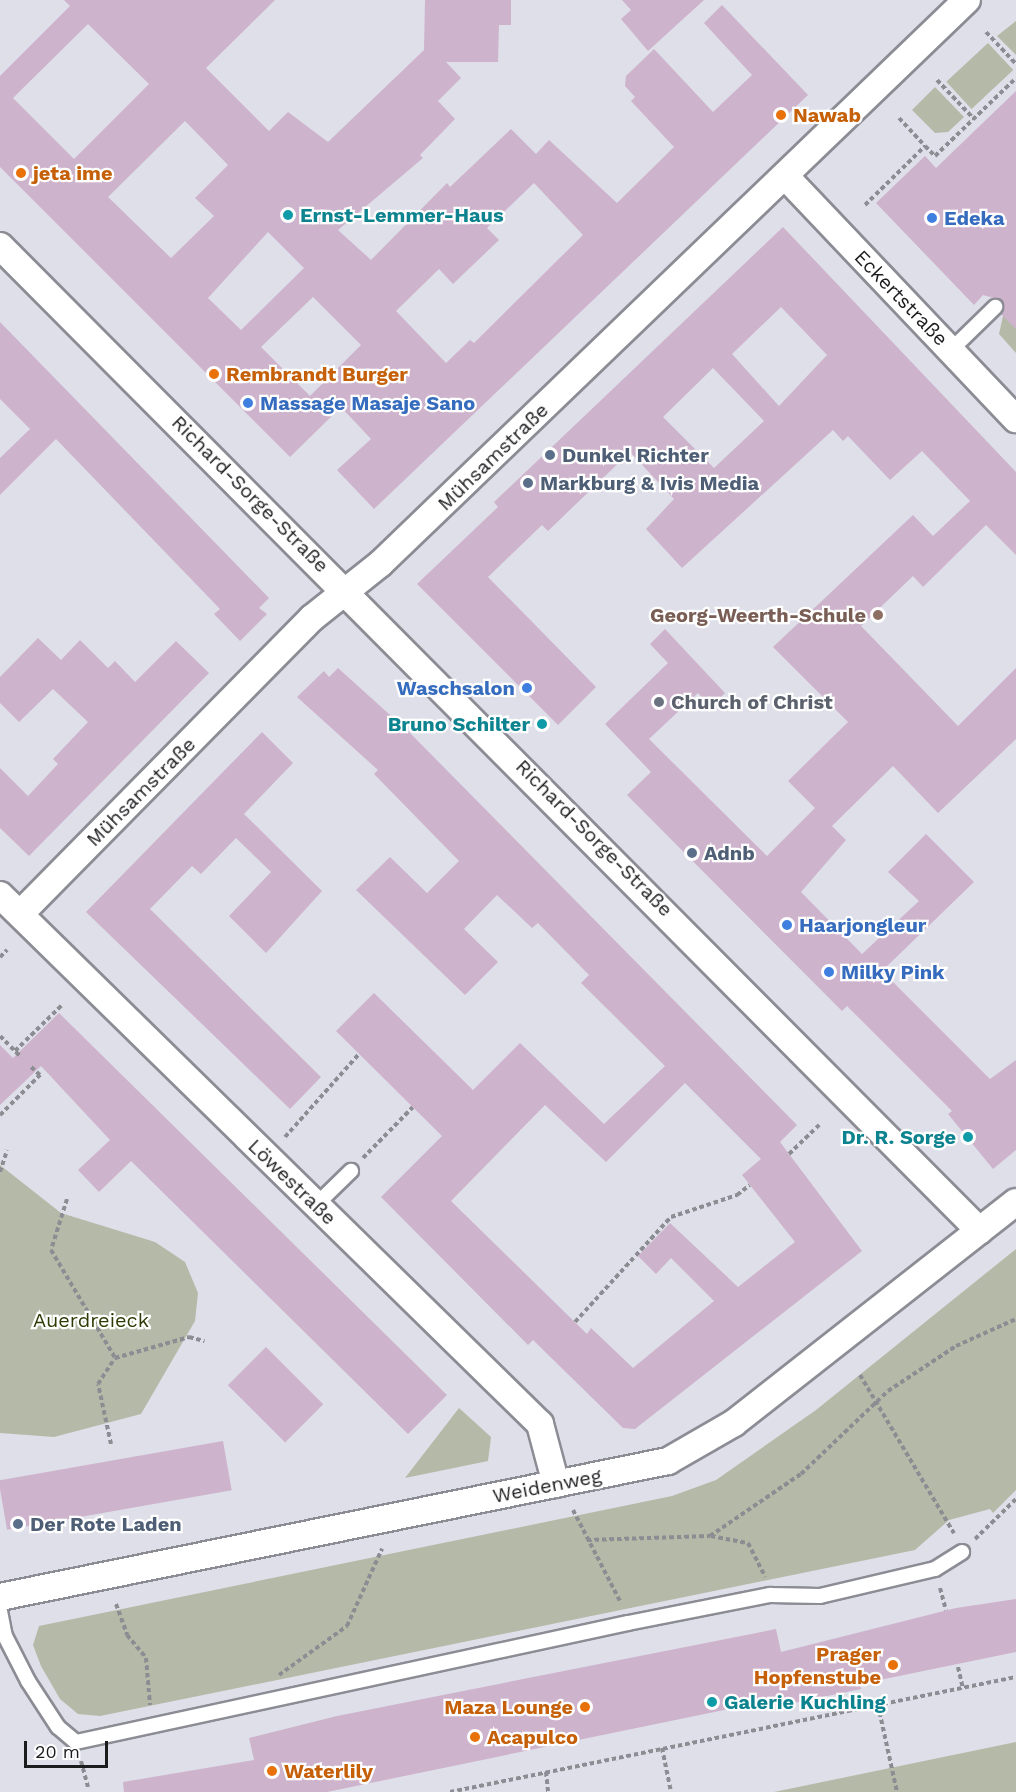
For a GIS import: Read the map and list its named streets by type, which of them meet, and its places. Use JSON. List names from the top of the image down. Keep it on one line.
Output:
{"streets":{"street":["Eckertstraße","Mühsamstraße","Richard-Sorge-Straße","Löwestraße","Weidenweg"]},"crossings":[["Eckertstraße","Mühsamstraße"],["Mühsamstraße","Richard-Sorge-Straße"],["Mühsamstraße","Löwestraße"],["Richard-Sorge-Straße","Weidenweg"],["Löwestraße","Weidenweg"]],"parks":["Auerdreieck"],"places":["Nawab","jeta ime","Ernst-Lemmer-Haus","Edeka","Rembrandt Burger","Massage Masaje Sano","Dunkel Richter","Markburg & Ivis Media","Georg-Weerth-Schule","Waschsalon","Church of Christ","Bruno Schilter","Adnb","Haarjongleur","Milky Pink","Dr. R. Sorge","Der Rote Laden","Prager Hopfenstube","Galerie Kuchling","Maza Lounge","Acapulco","Waterlily"],"scale_bar":"20 m"}
